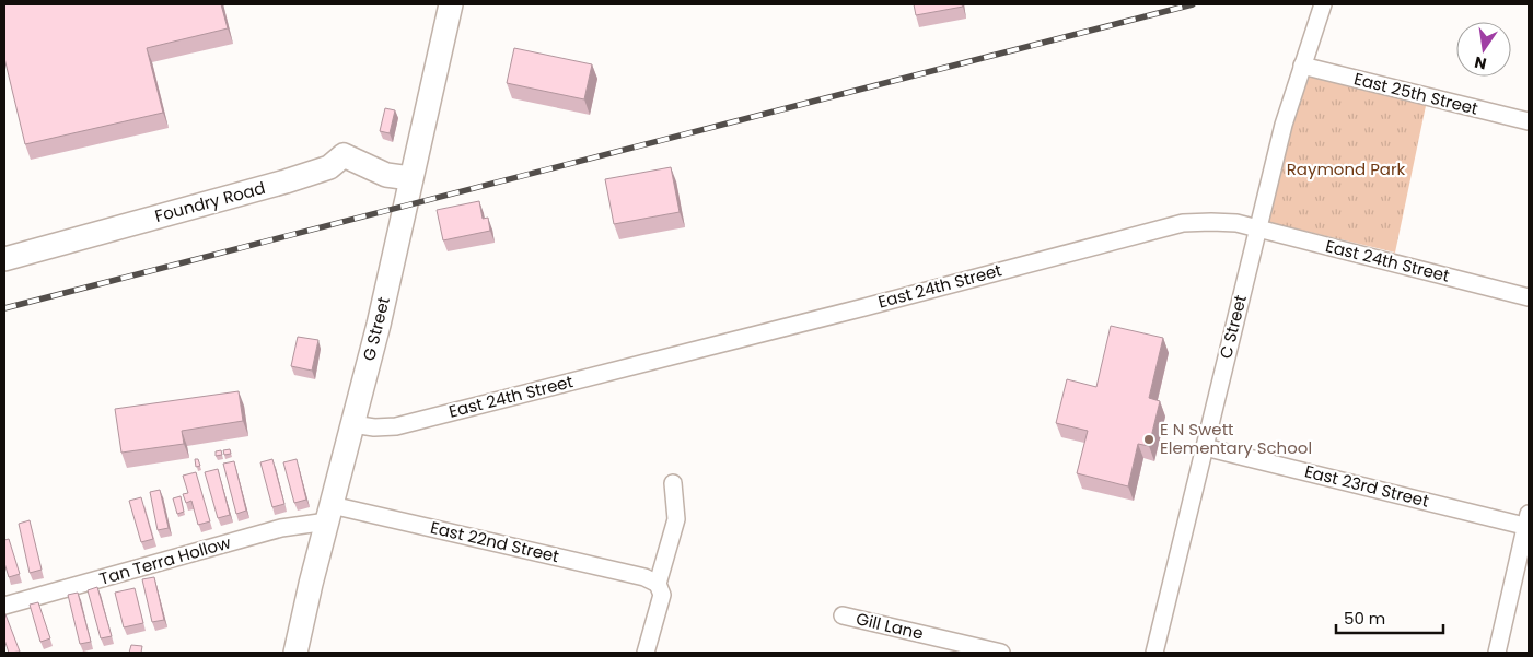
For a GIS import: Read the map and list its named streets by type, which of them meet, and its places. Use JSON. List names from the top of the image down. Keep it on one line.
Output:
{"streets":{"main road":["Foundry Road","G Street"],"street":["East 25th Street","East 24th Street","C Street","East 23rd Street","East 22nd Street","Tan Terra Hollow","Gill Lane"]},"crossings":[["East 25th Street","C Street"],["Foundry Road","G Street"],["East 24th Street","C Street"],["East 24th Street","G Street"],["C Street","East 23rd Street"],["G Street","East 22nd Street"],["G Street","Tan Terra Hollow"],["East 22nd Street","Tan Terra Hollow"]],"parks":["Raymond Park"],"places":["E N Swett Elementary School"],"scale_bar":"50 m","north":"bottom"}
